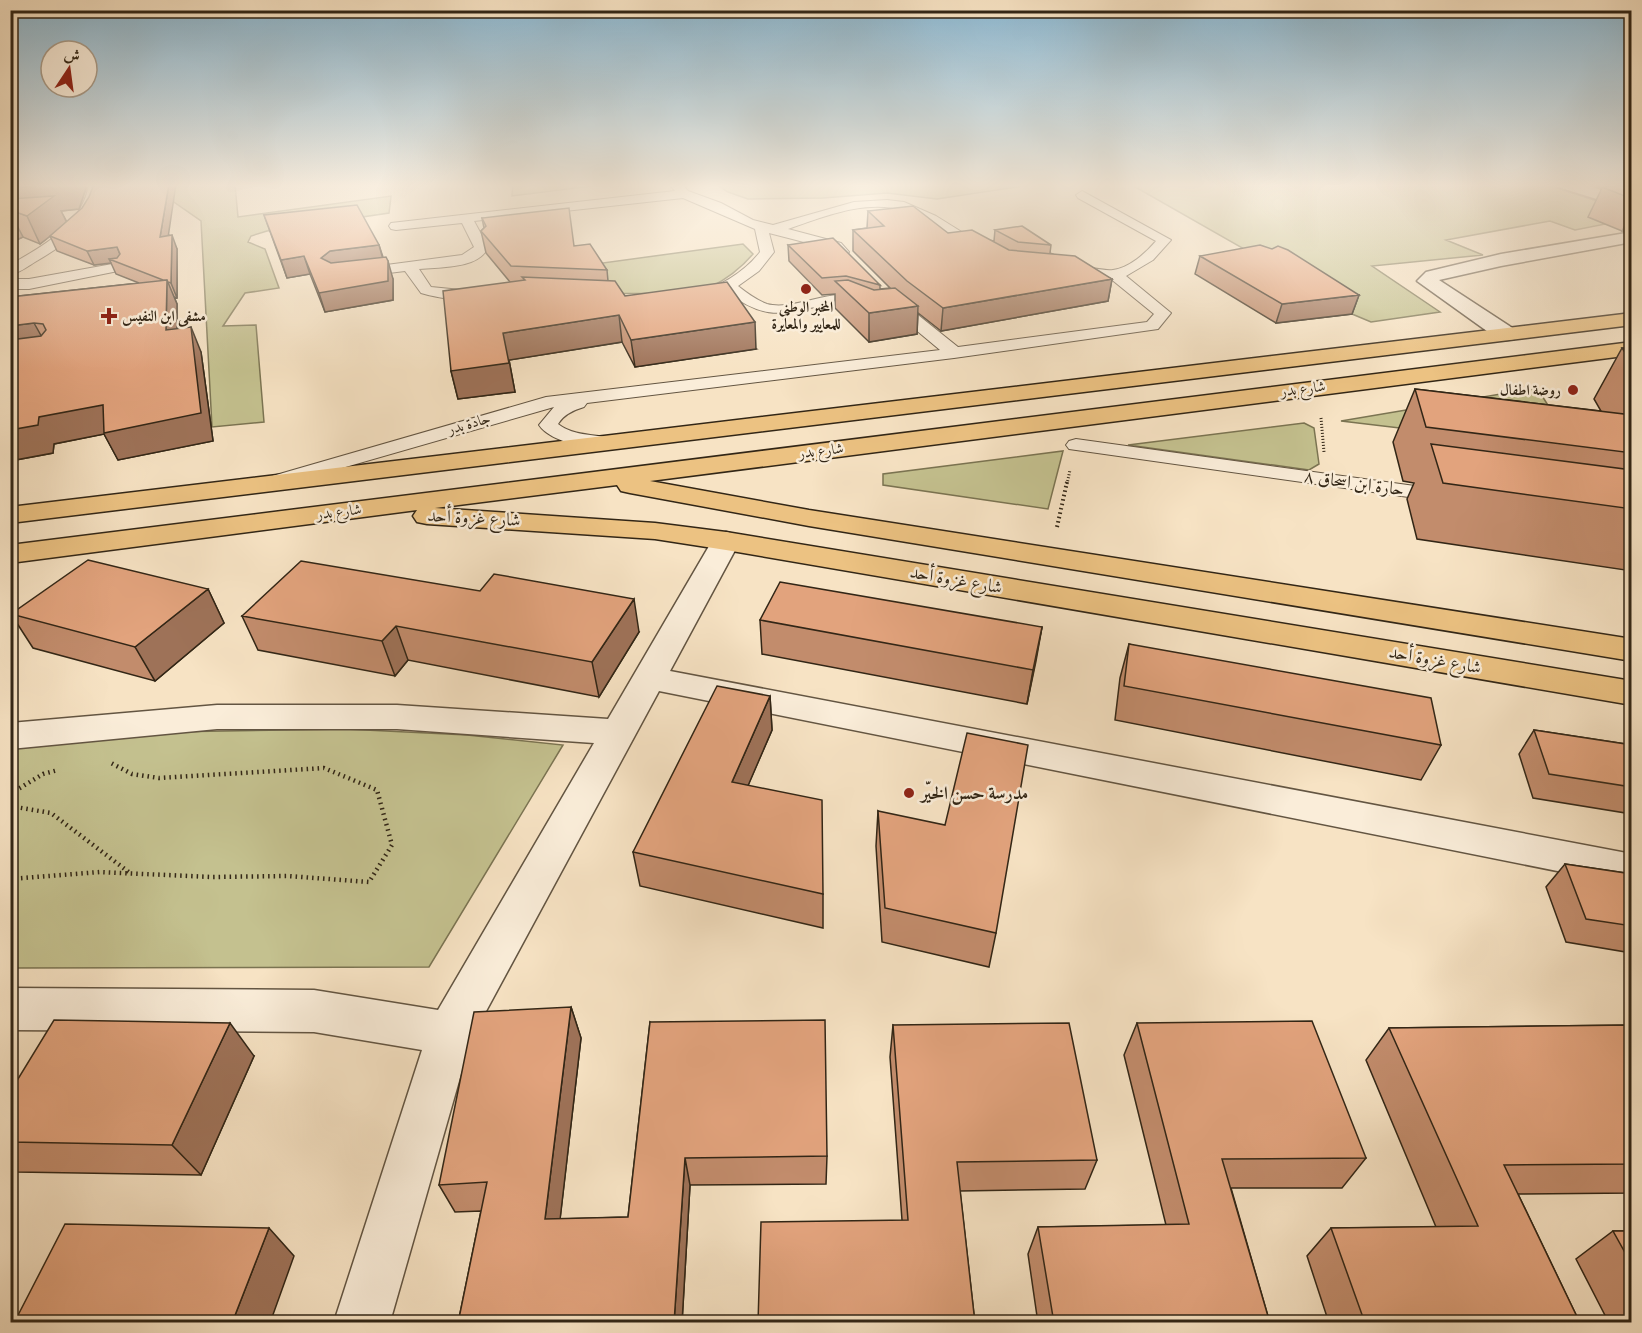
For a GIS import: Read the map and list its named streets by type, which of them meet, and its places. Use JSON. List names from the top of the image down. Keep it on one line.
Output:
{"streets":{"main road":["شارع بدر","شارع غزوة أحد"],"lane":["جادة بدر","حارة ابن اسحاق ٨"]},"crossings":[["شارع بدر","جادة بدر"],["شارع بدر","شارع غزوة أحد"]],"places":{"other":["المخبر الوطني للمعايير والمعايرة","روضة اطفال","مدرسة حسن الخيّر"],"health":["مشفى ابن النفيس"]},"north":"top"}
